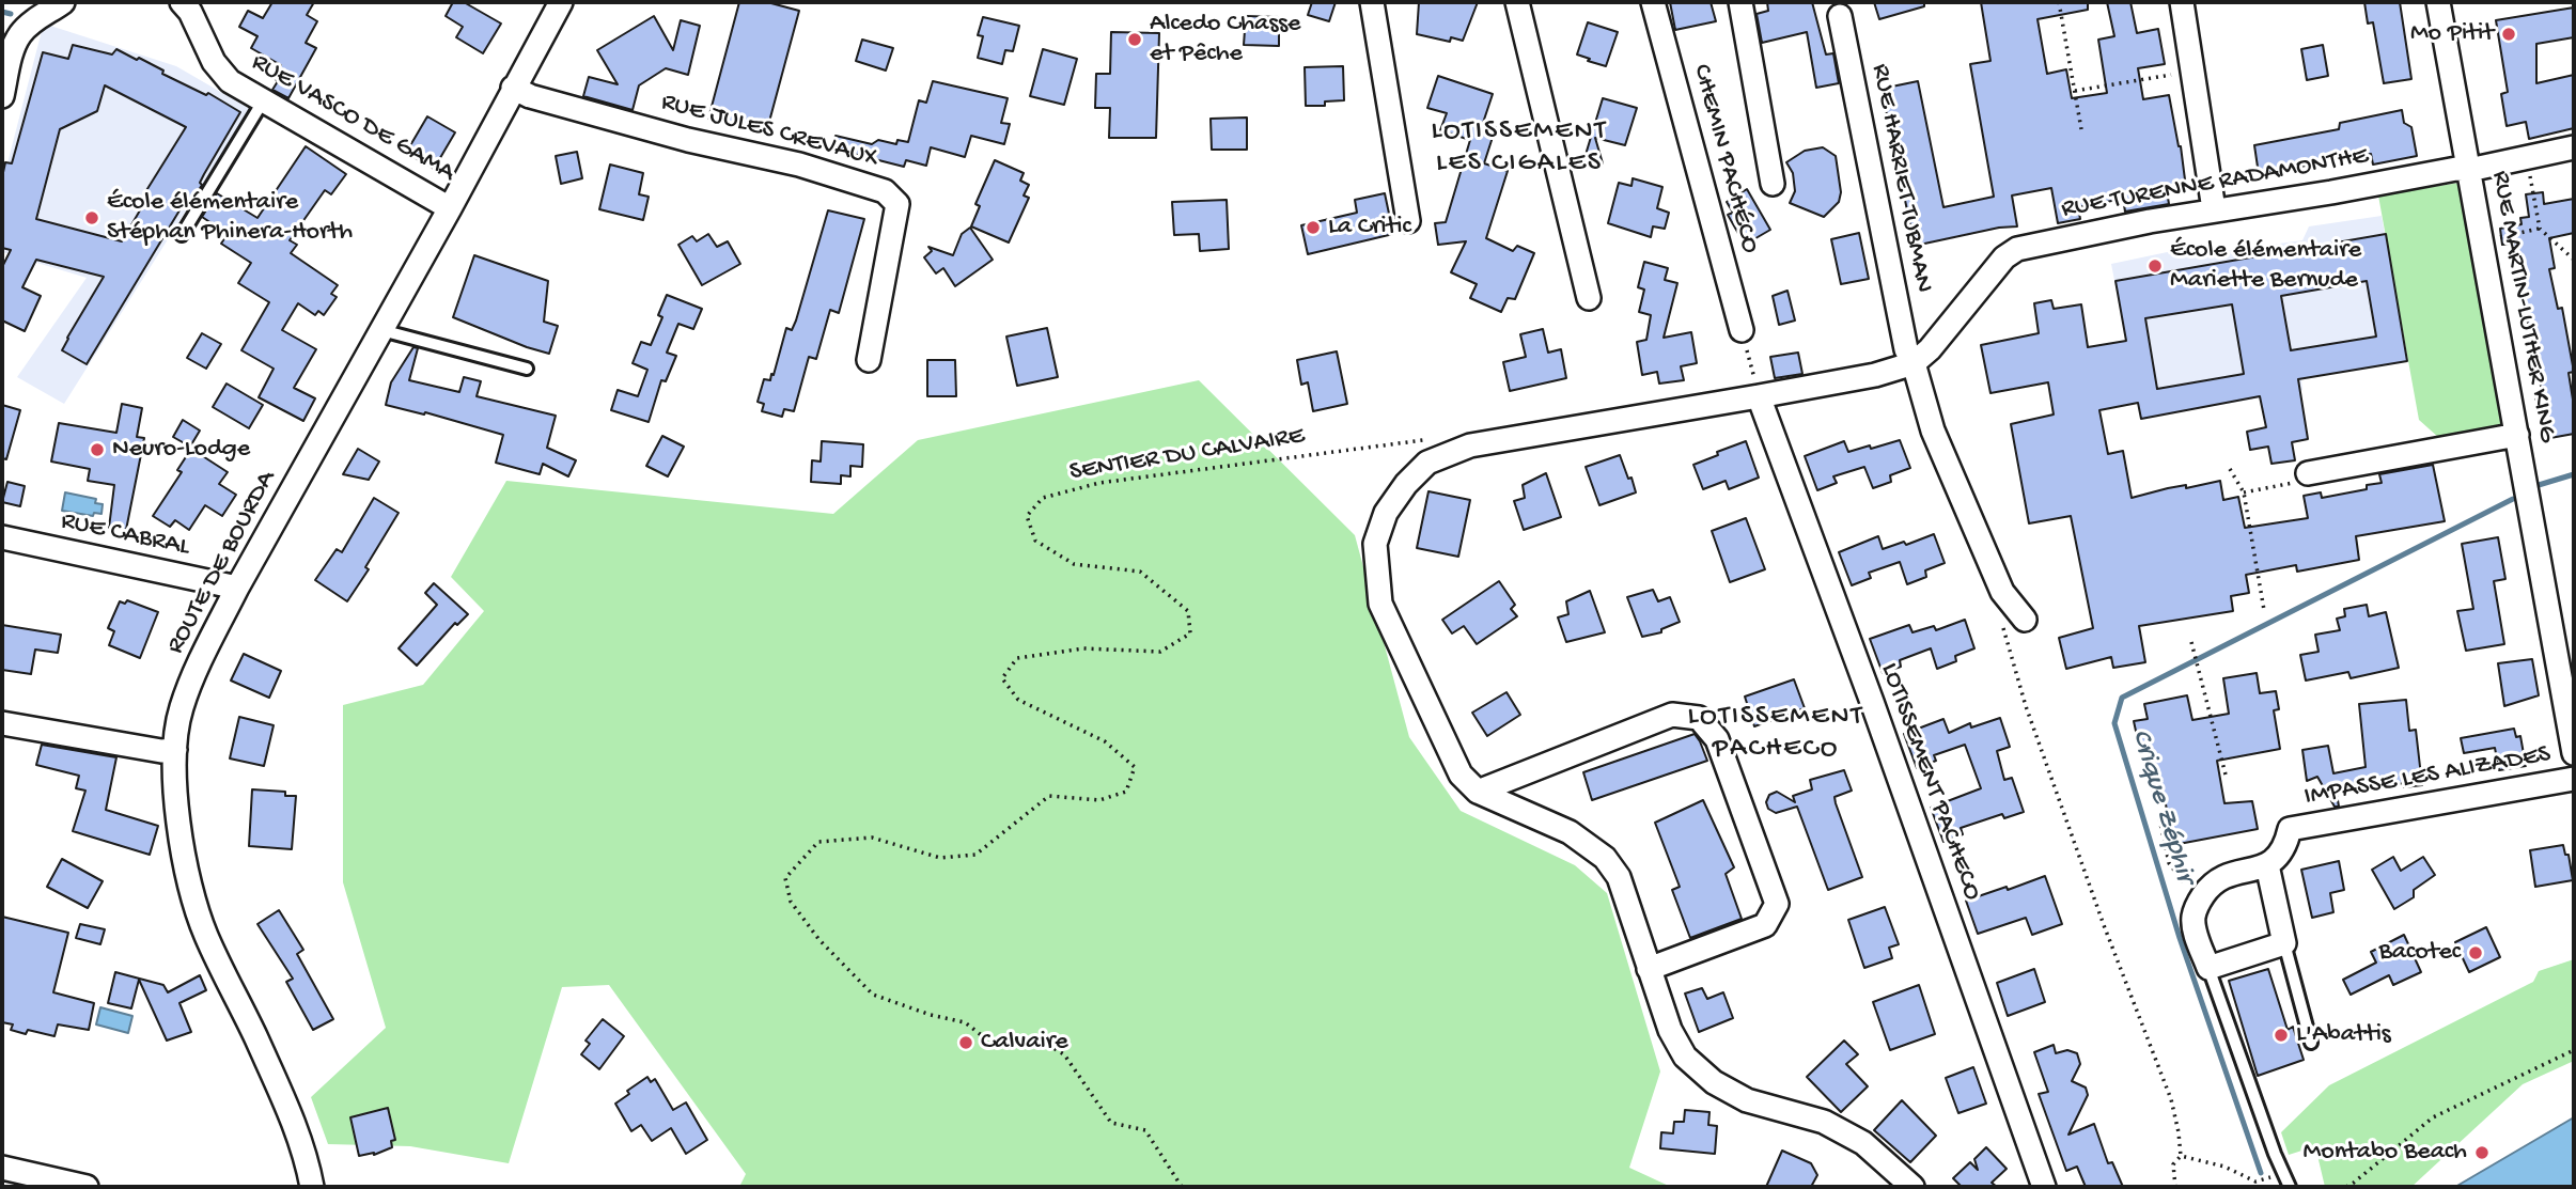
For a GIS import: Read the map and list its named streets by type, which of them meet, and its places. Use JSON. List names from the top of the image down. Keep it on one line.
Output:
{"streets":{"street":["RUE VASCO DE GAMA","RUE JULES CREVAUX","CHEMIN PACHÉCO","RUE HARRIET TUBMAN","RUE TURENNE RADAMONTHE","RUE MARTIN-LUTHER KING","RUE CABRAL","ROUTE DE BOURDA","IMPASSE LES ALIZADES","LOTISSEMENT PACHECO"],"path":["SENTIER DU CALVAIRE"]},"crossings":[["RUE VASCO DE GAMA","ROUTE DE BOURDA"],["RUE JULES CREVAUX","ROUTE DE BOURDA"],["RUE HARRIET TUBMAN","RUE TURENNE RADAMONTHE"],["RUE TURENNE RADAMONTHE","RUE MARTIN-LUTHER KING"],["RUE CABRAL","ROUTE DE BOURDA"]],"districts":["LOTISSEMENT LES CIGALES","LOTISSEMENT PACHECO"],"water":["Crique Zéphir"],"places":["Mo Pitit","Alcedo Chasse et Pêche","École élémentaire Stéphan Phinera-Horth","La Critic","École élémentaire Mariette Bernude","Neuro-Lodge","Bacotec","L'Abattis","Calvaire","Montabo Beach"]}
